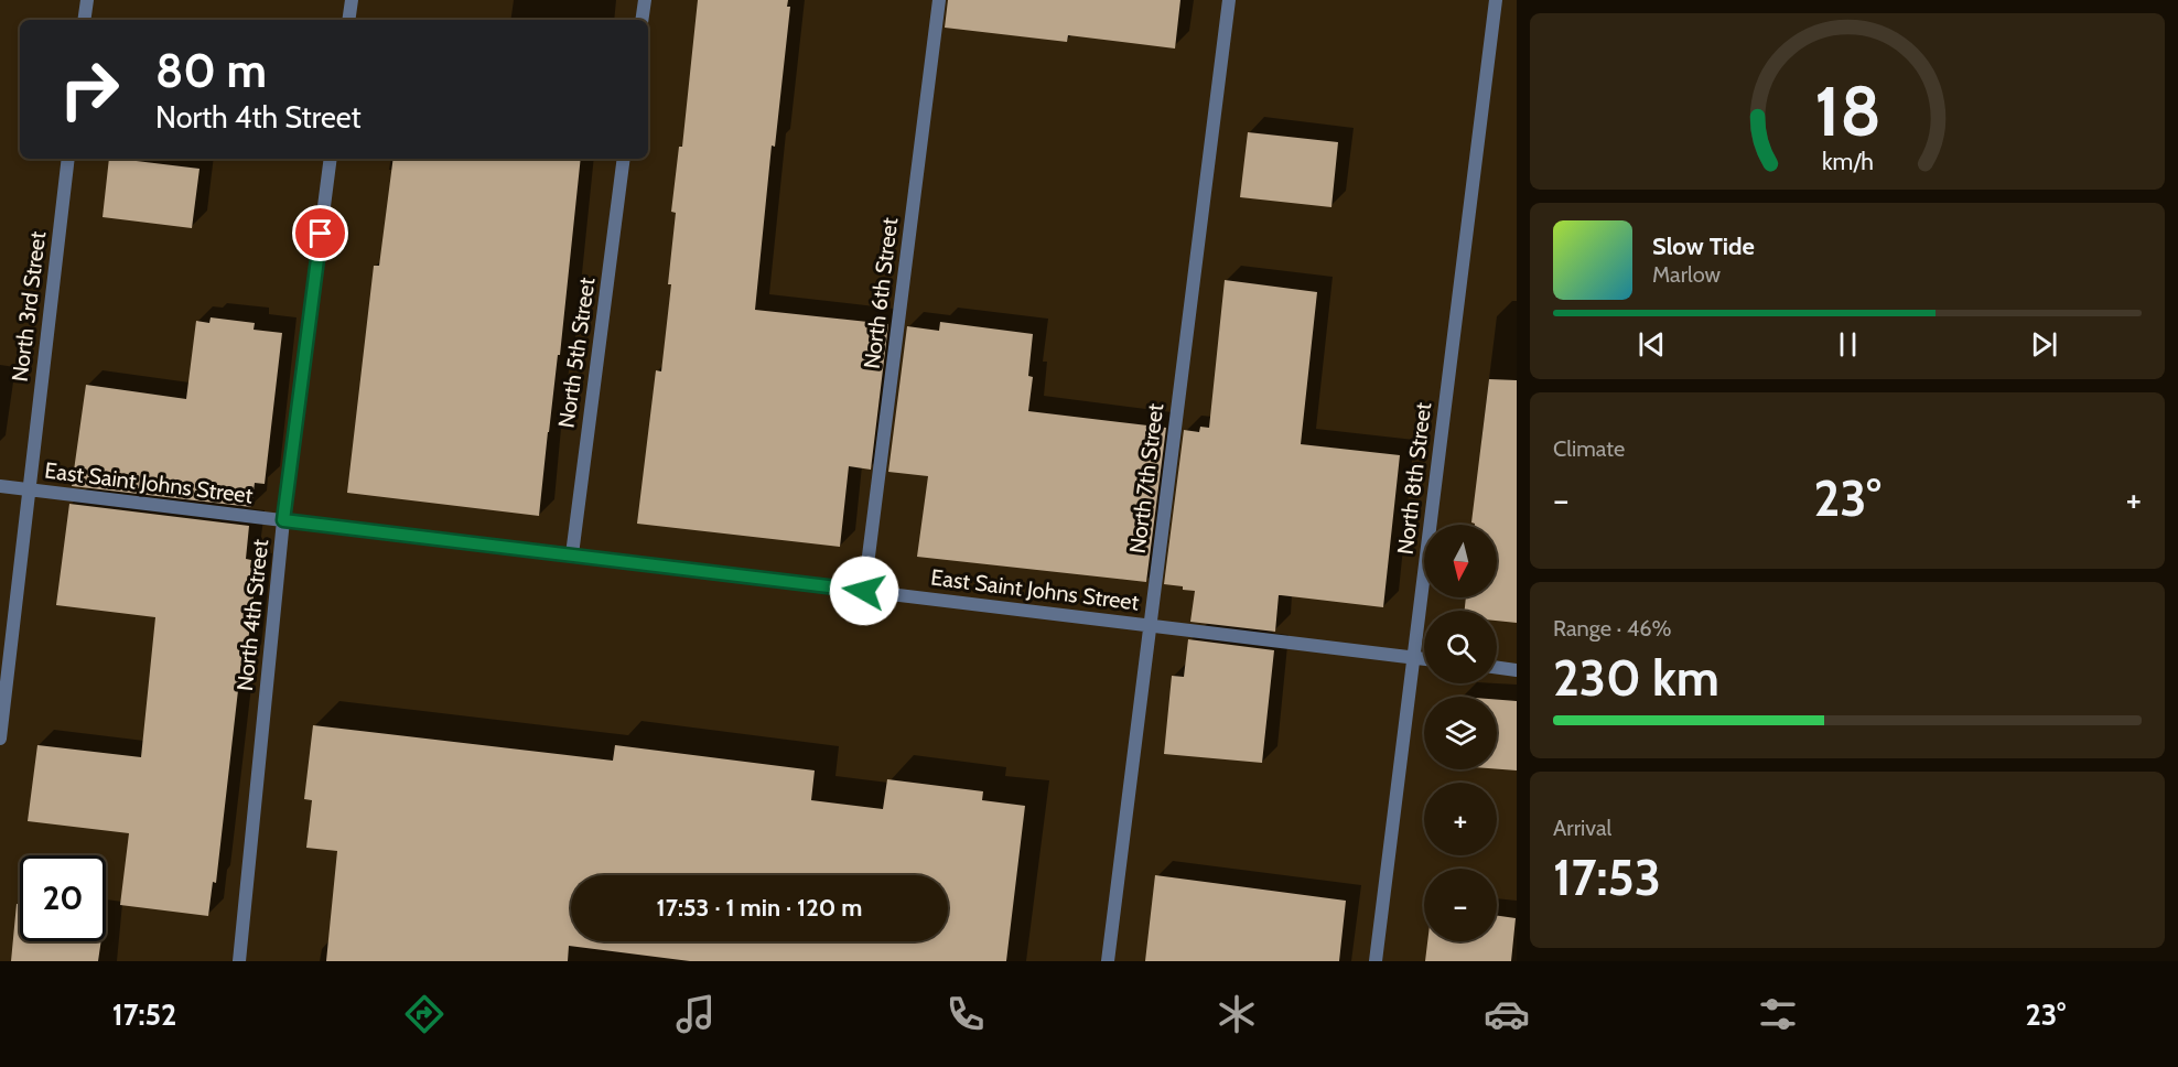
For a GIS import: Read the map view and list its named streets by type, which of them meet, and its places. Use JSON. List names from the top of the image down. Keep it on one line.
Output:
{"streets":{"lane":["North 6th Street","North 3rd Street","North 5th Street","North 7th Street","North 8th Street","East Saint Johns Street","North 4th Street"]},"crossings":[["North 6th Street","East Saint Johns Street"],["North 3rd Street","East Saint Johns Street"],["North 5th Street","East Saint Johns Street"],["North 7th Street","East Saint Johns Street"],["North 8th Street","East Saint Johns Street"],["East Saint Johns Street","North 4th Street"]],"north":"bottom","page":{"turn":["80 m","North 4th Street"],"song":["Slow Tide","Marlow"],"tile":["Climate",["Range · 46%","230 km"],["Arrival","17:53"]],"heat":["−","23°","+"],"map_buttons":["+","−"],"limit":"20","trip":"17:53 · 1 min · 120 m","tabs":["17:52","23°"],"gauge":["18","km/h"]}}
